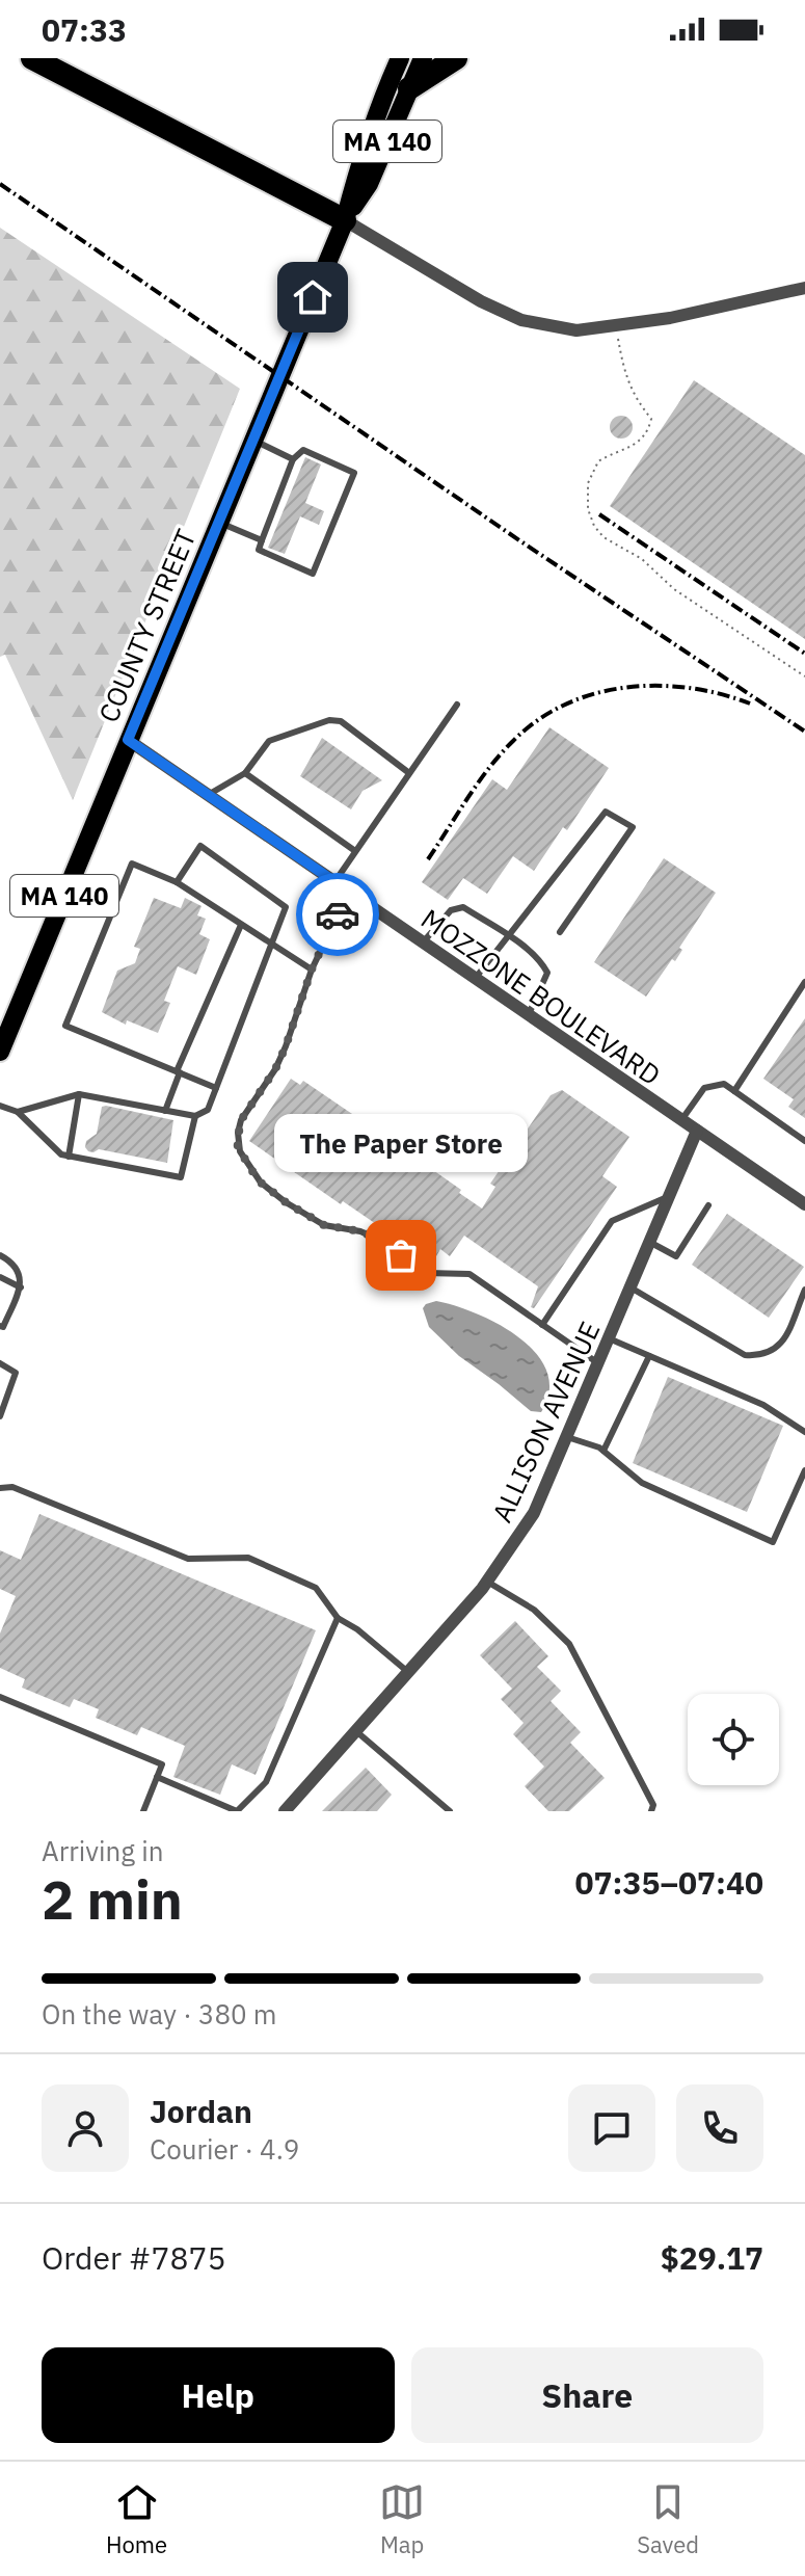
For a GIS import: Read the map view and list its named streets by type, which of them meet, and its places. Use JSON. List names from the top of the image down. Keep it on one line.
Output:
{"streets":{"main road":["MA 140","COUNTY STREET"],"street":["MOZZONE BOULEVARD","ALLISON AVENUE"]},"crossings":[["MA 140","COUNTY STREET"],["COUNTY STREET","MOZZONE BOULEVARD"],["MOZZONE BOULEVARD","ALLISON AVENUE"]],"places":["The Paper Store"],"page":{"status":"07:33","bubble":"The Paper Store","heading":["2 min","Arriving in","07:35–07:40"],"panel":["Jordan","Courier · 4.9","Order #7875","$29.17"],"bar":"On the way · 380 m","buttons":["Help","Share"],"tabs":["Home","Map","Saved"]}}
